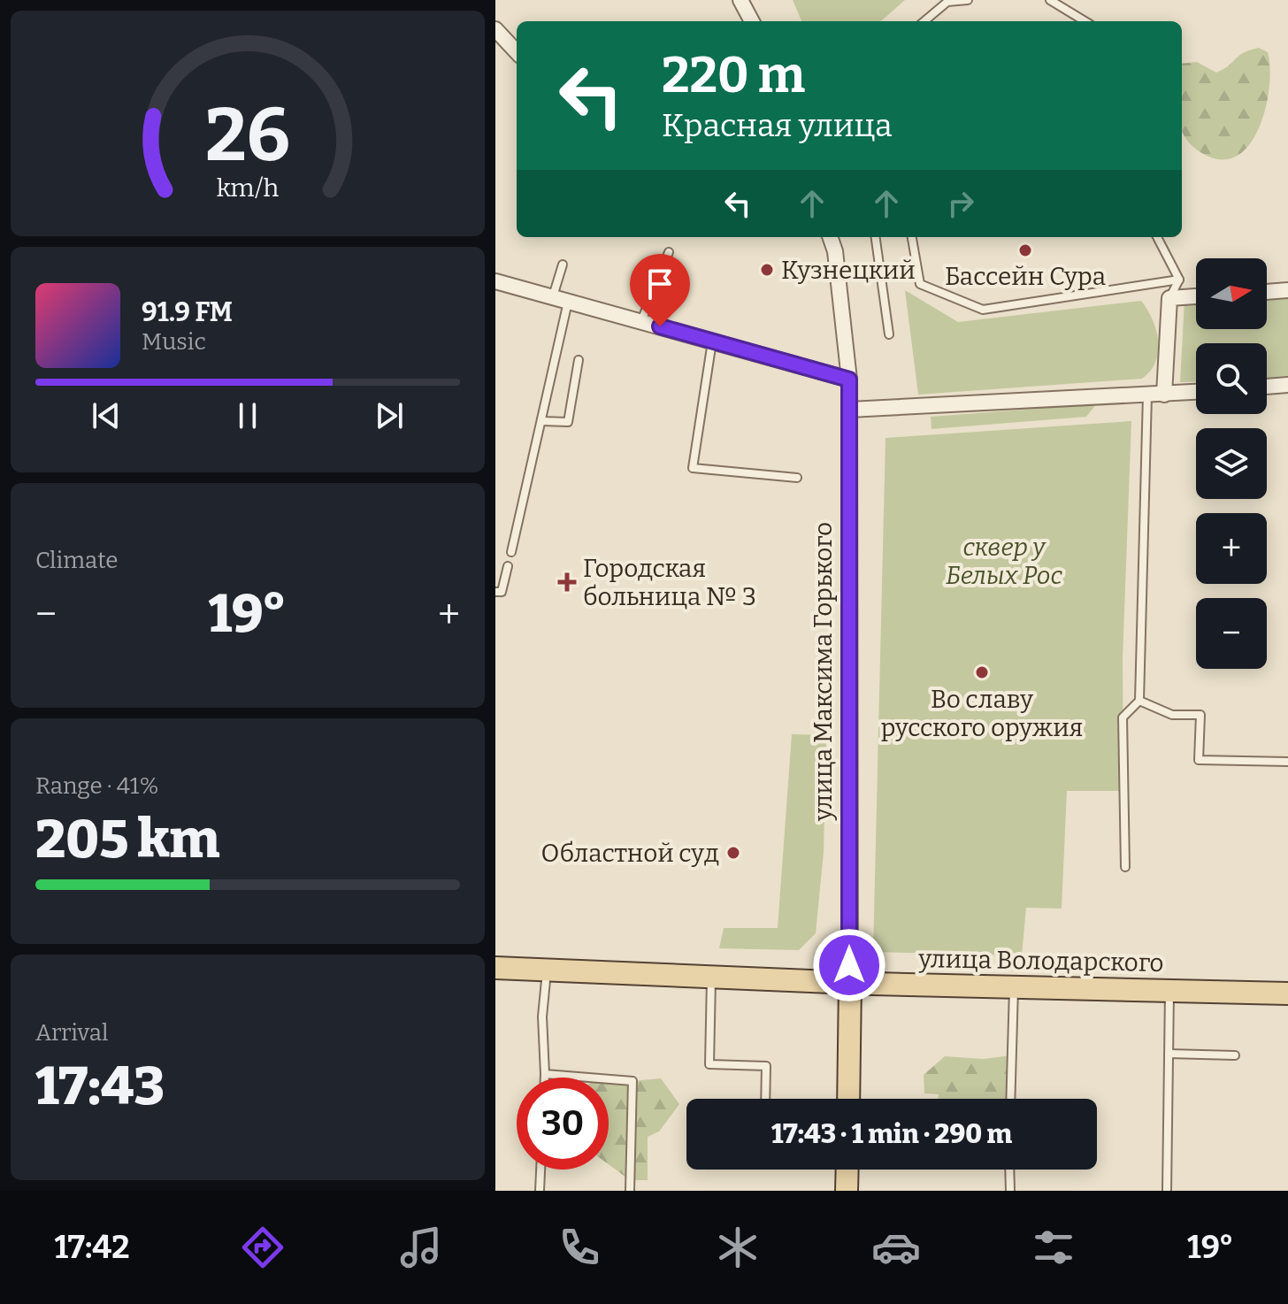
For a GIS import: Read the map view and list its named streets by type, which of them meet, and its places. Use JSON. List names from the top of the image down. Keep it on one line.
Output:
{"streets":{"main road":["улица Максима Горького","улица Володарского"]},"crossings":[["улица Максима Горького","улица Володарского"]],"parks":["сквер у Белых Рос"],"places":{"other":["Бассейн Сура","Кузнецкий","Во славу русского оружия","Областной суд"],"health":["Городская больница № 3"]},"north":"right","page":{"turn":["220 m","Красная улица"],"map_buttons":["+","−"],"song":["91.9 FM","Music"],"tile":["Climate",["Range · 41%","205 km"],["Arrival","17:43"]],"heat":["−","19°","+"],"limit":"30","trip":"17:43 · 1 min · 290 m","tabs":["17:42","19°"],"gauge":["26","km/h"]}}
